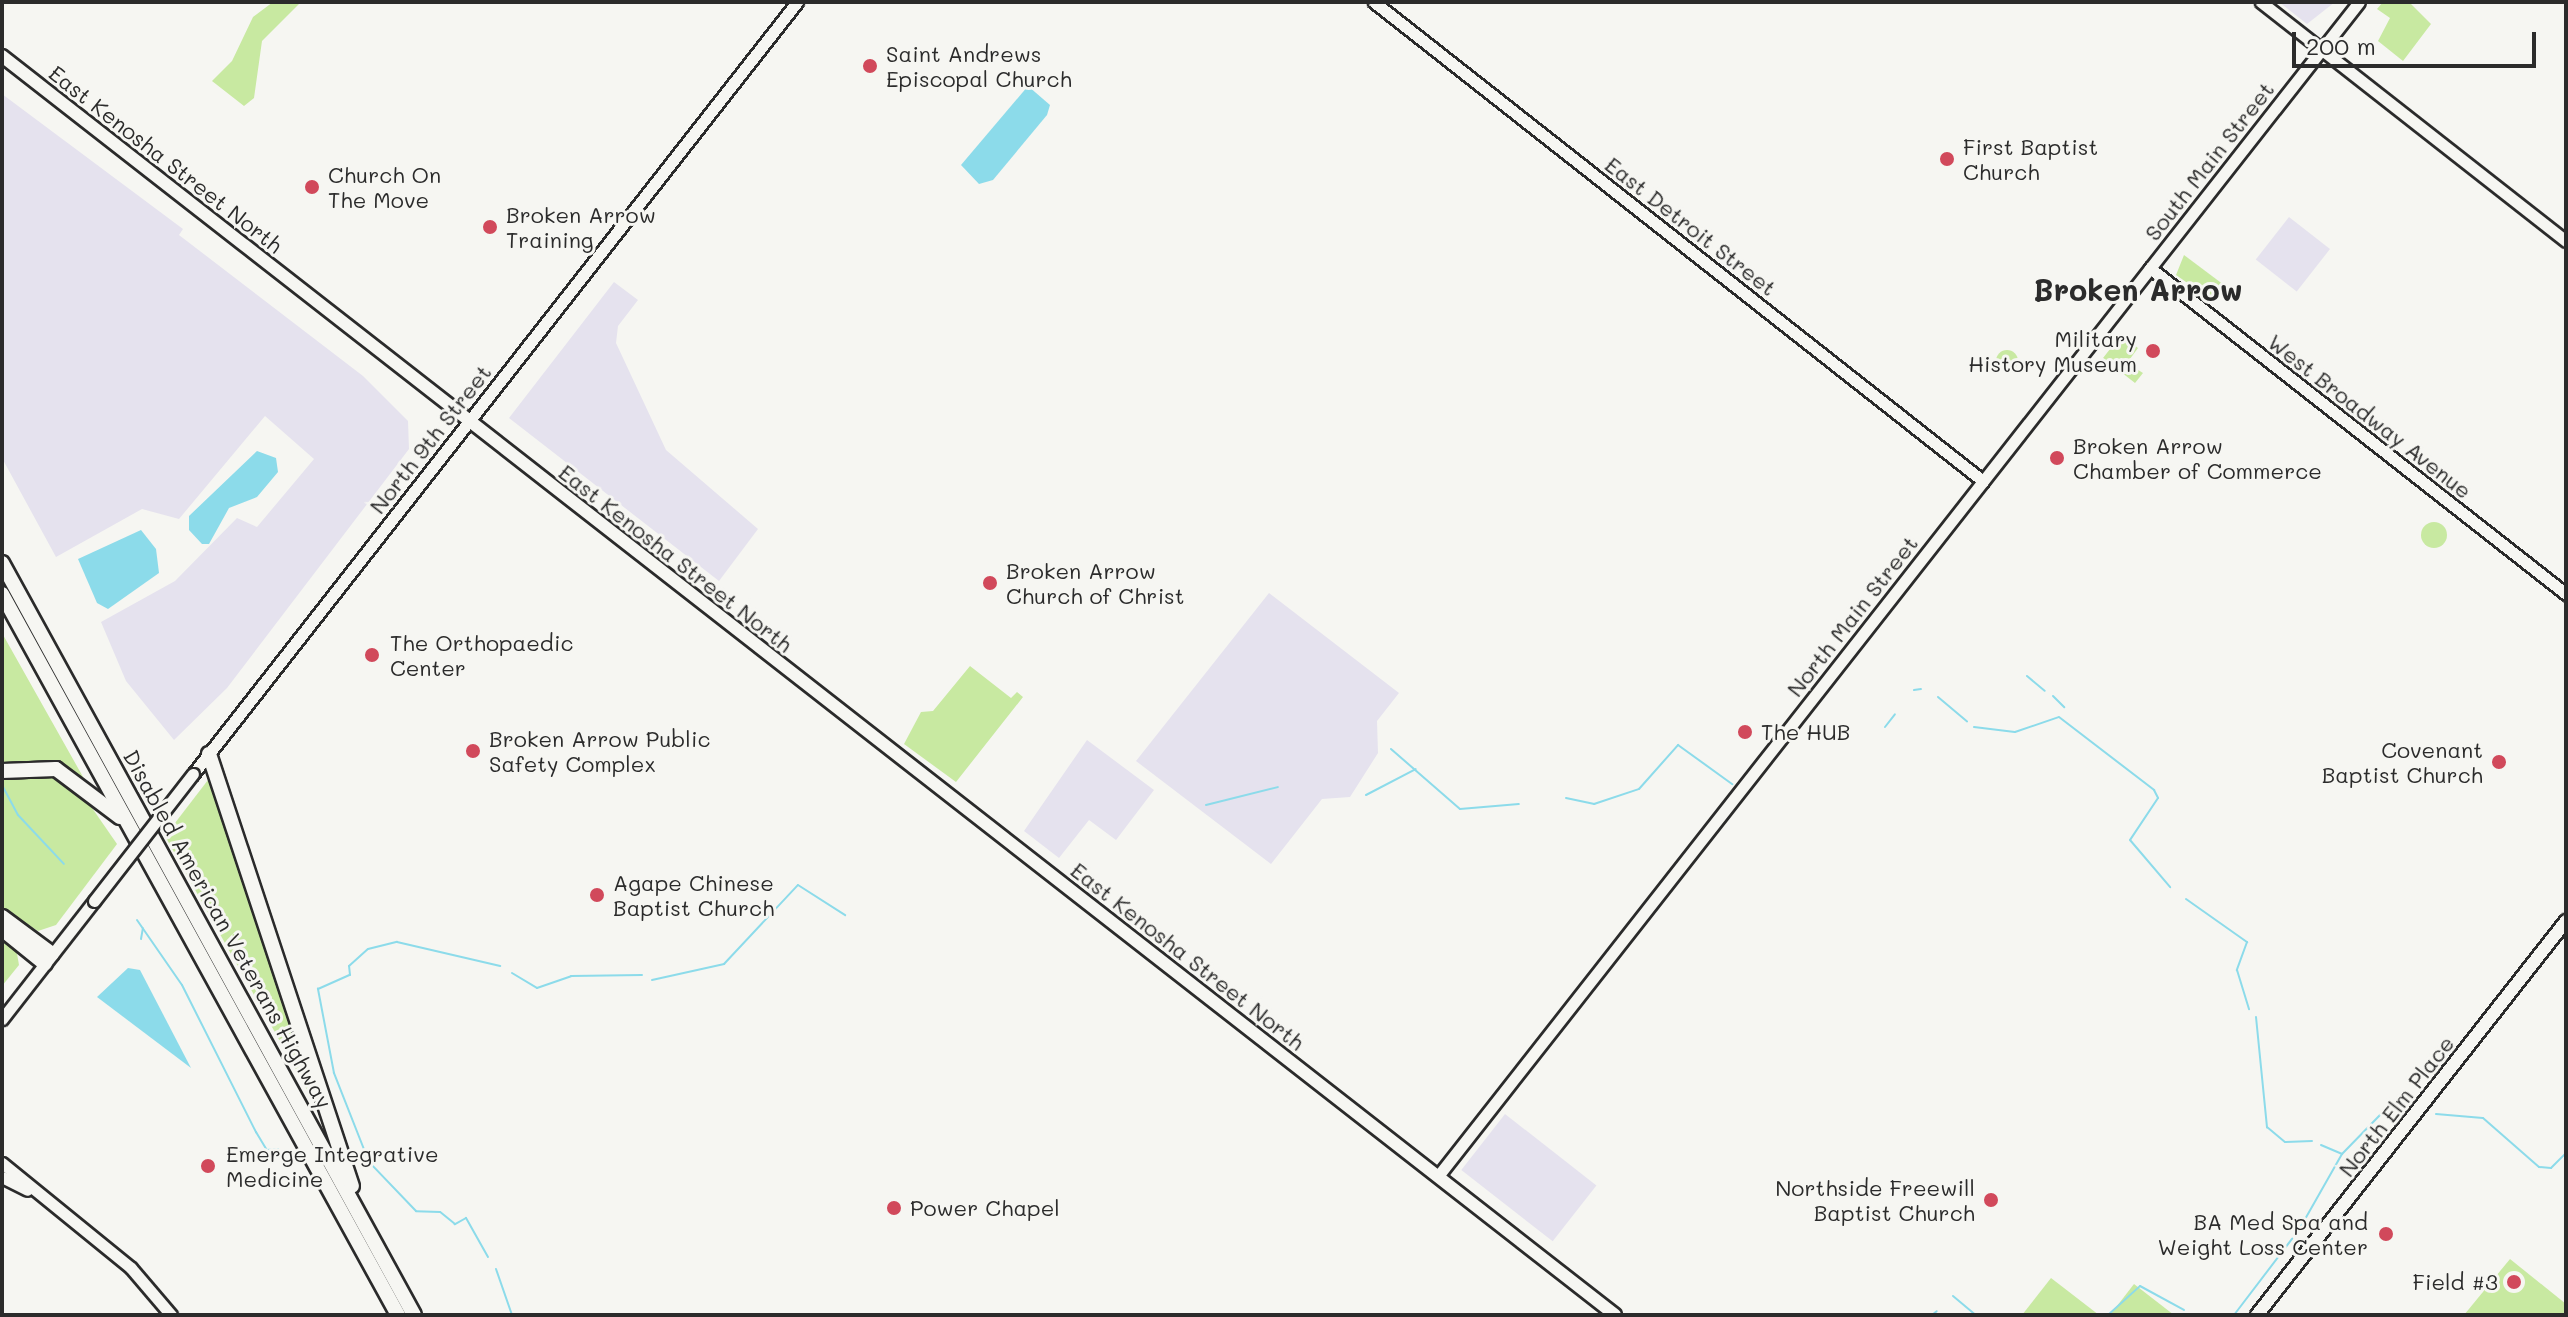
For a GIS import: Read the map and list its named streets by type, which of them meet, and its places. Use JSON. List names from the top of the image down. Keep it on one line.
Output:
{"streets":{"highway":["Disabled American Veterans Highway"],"main road":["East Kenosha Street North","South Main Street","East Detroit Street","West Broadway Avenue","North 9th Street","North Main Street","North Elm Place"]},"crossings":[["East Kenosha Street North","North 9th Street"],["East Kenosha Street North","North Main Street"],["South Main Street","West Broadway Avenue"],["South Main Street","North Main Street"],["East Detroit Street","North Main Street"],["West Broadway Avenue","North Main Street"]],"districts":["Broken Arrow"],"places":["Saint Andrews Episcopal Church","First Baptist Church","Church On The Move","Broken Arrow Training","Military History Museum","Broken Arrow Chamber of Commerce","Broken Arrow Church of Christ","The Orthopaedic Center","The HUB","Broken Arrow Public Safety Complex","Covenant Baptist Church","Agape Chinese Baptist Church","Emerge Integrative Medicine","Northside Freewill Baptist Church","Power Chapel","BA Med Spa and Weight Loss Center","Field #3"],"scale_bar":"200 m"}
